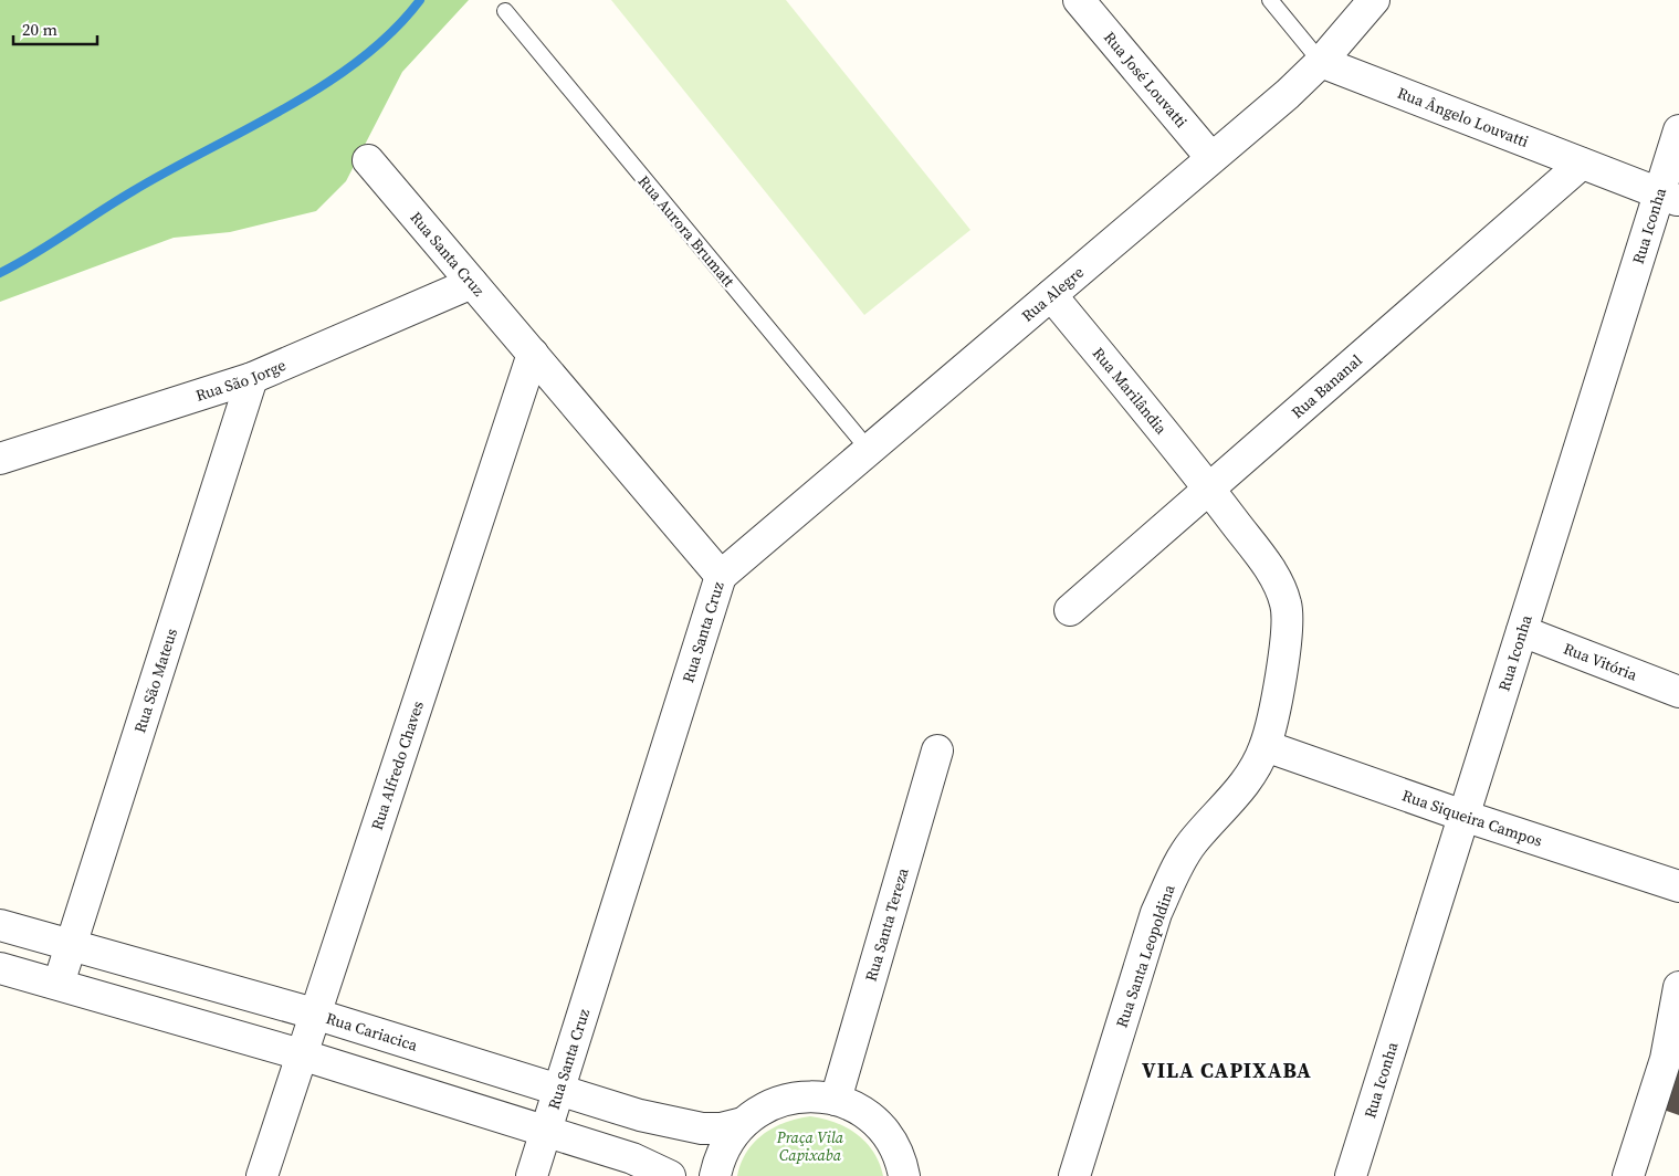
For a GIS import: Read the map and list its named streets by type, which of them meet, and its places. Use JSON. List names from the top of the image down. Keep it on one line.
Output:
{"streets":{"street":["Rua José Louvatti","Rua Ângelo Louvatti","Rua Iconha","Rua Santa Cruz","Rua Alegre","Rua São Jorge","Rua Bananal","Rua Marilândia","Rua Vitória","Rua São Mateus","Rua Alfredo Chaves","Rua Siqueira Campos","Rua Santa Tereza","Rua Santa Leopoldina","Rua Cariacica"],"lane":["Rua Aurora Brumatt"]},"crossings":[["Rua José Louvatti","Rua Alegre"],["Rua Ângelo Louvatti","Rua Iconha"],["Rua Ângelo Louvatti","Rua Alegre"],["Rua Ângelo Louvatti","Rua Bananal"],["Rua Iconha","Rua Vitória"],["Rua Iconha","Rua Siqueira Campos"],["Rua Aurora Brumatt","Rua Alegre"],["Rua Santa Cruz","Rua Alegre"],["Rua Santa Cruz","Rua São Jorge"],["Rua Santa Cruz","Rua Alfredo Chaves"],["Rua Santa Cruz","Rua Cariacica"],["Rua Alegre","Rua Marilândia"],["Rua São Jorge","Rua São Mateus"],["Rua Bananal","Rua Marilândia"],["Rua Bananal","Rua Santa Leopoldina"],["Rua Marilândia","Rua Santa Leopoldina"],["Rua São Mateus","Rua Cariacica"],["Rua Alfredo Chaves","Rua Cariacica"],["Rua Siqueira Campos","Rua Santa Leopoldina"]],"districts":["VILA CAPIXABA"],"parks":["Praça Vila Capixaba"],"scale_bar":"20 m"}
